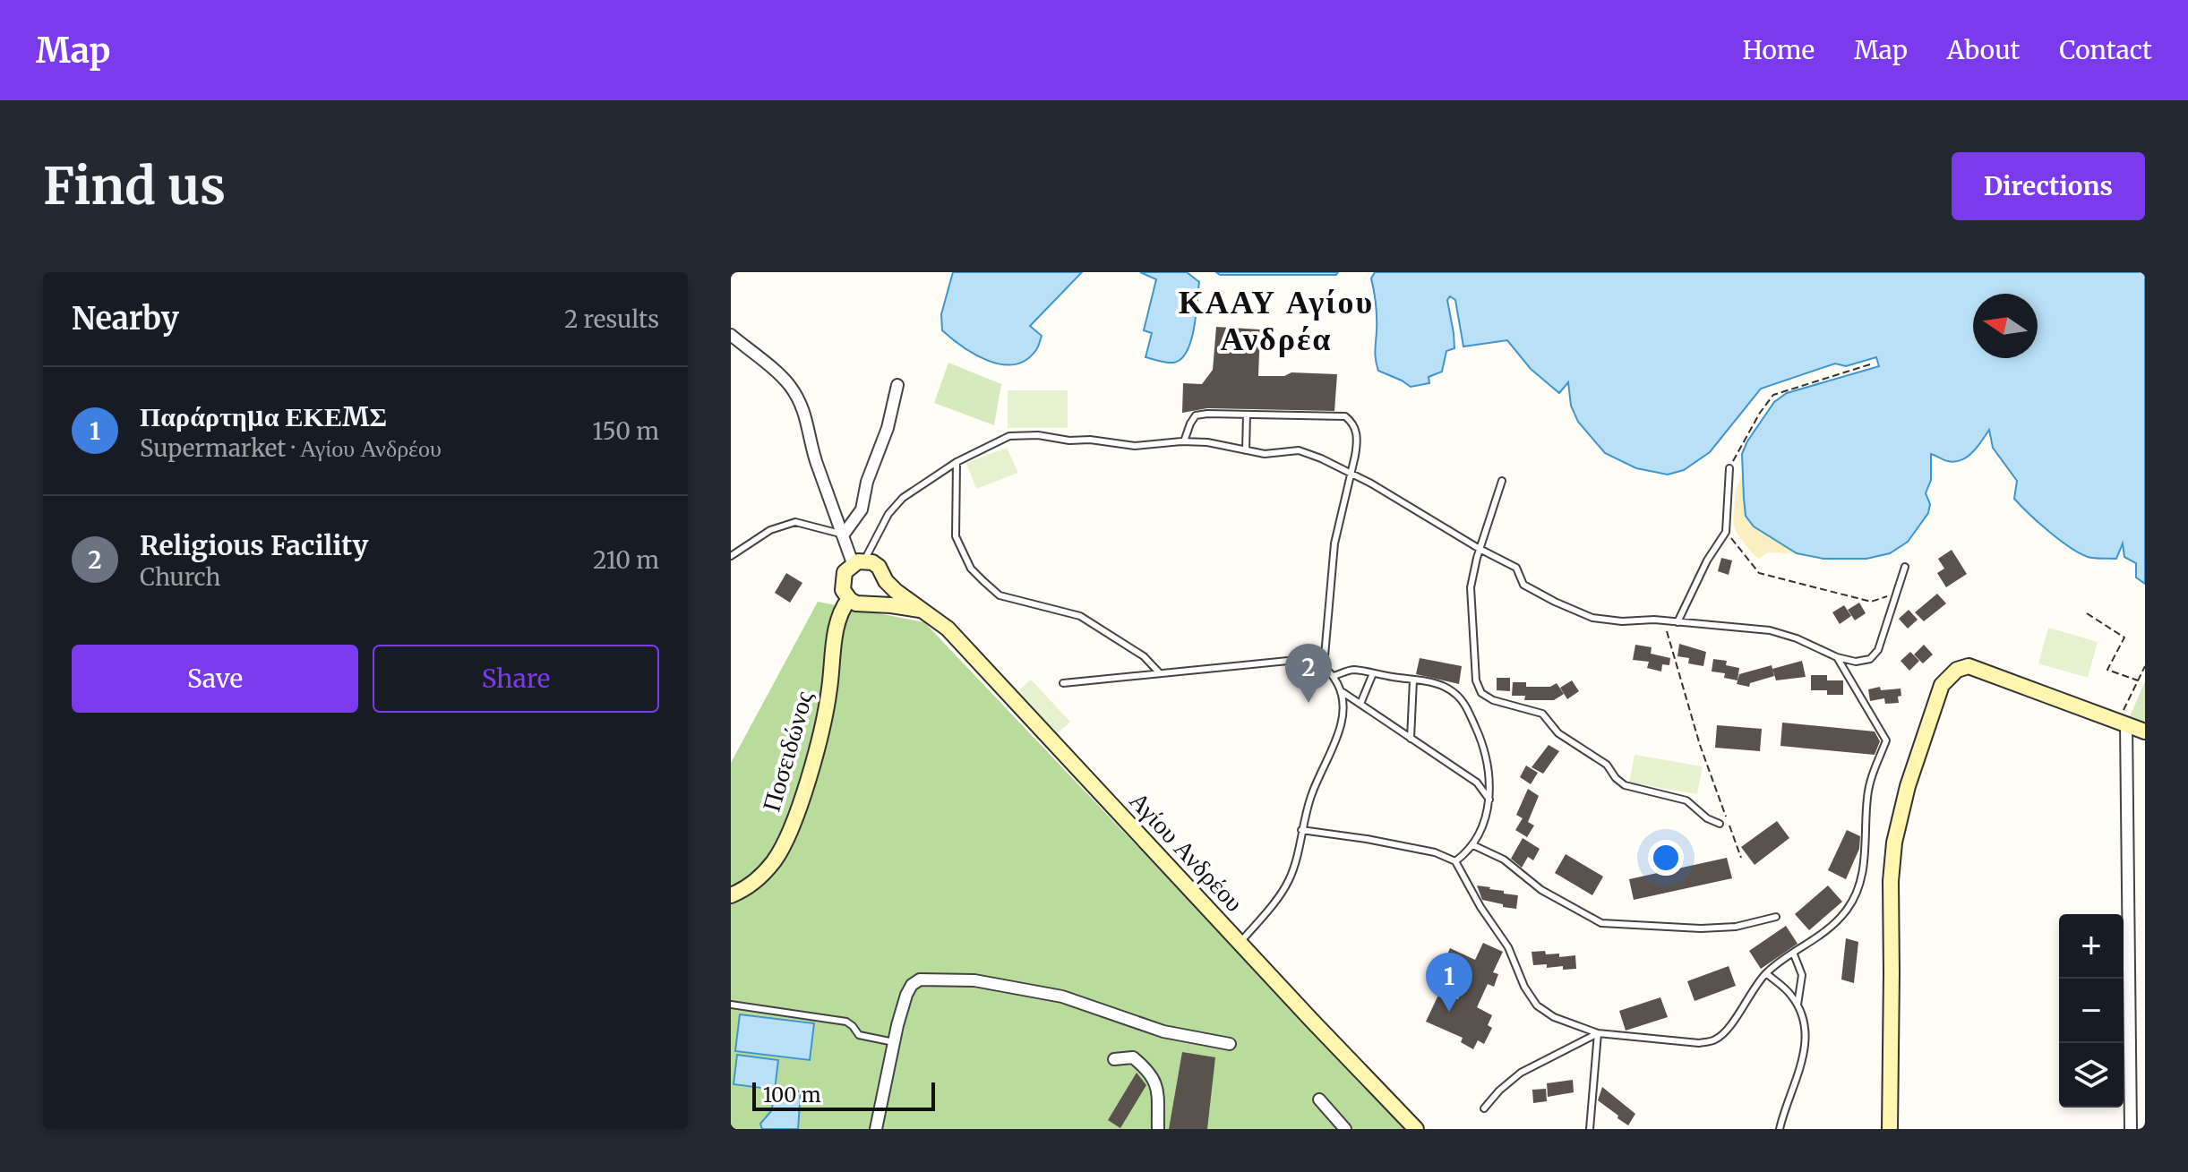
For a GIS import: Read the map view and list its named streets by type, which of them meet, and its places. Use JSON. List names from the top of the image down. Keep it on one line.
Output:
{"streets":{"street":["Ποσειδώνος","Αγίου Ανδρέου"]},"crossings":[["Ποσειδώνος","Αγίου Ανδρέου"]],"districts":["ΚΑΑΥ Αγίου Ανδρέα"],"scale_bar":"100 m","north":"left","page":{"header":"Map","nav":["Home","Map","About","Contact"],"buttons":["Directions",["Save","Share"]],"title":"Find us","heading":["Nearby","2 results"],"list":[{"mark":"1","name":"Παράρτημα ΕΚΕΜΣ","note":"Supermarket · Αγίου Ανδρέου","value":"150 m"},{"mark":"2","name":"Religious Facility","note":"Church","value":"210 m"}],"pins":["2","1"],"map_buttons":["+","−"],"scale":"100 m"}}
